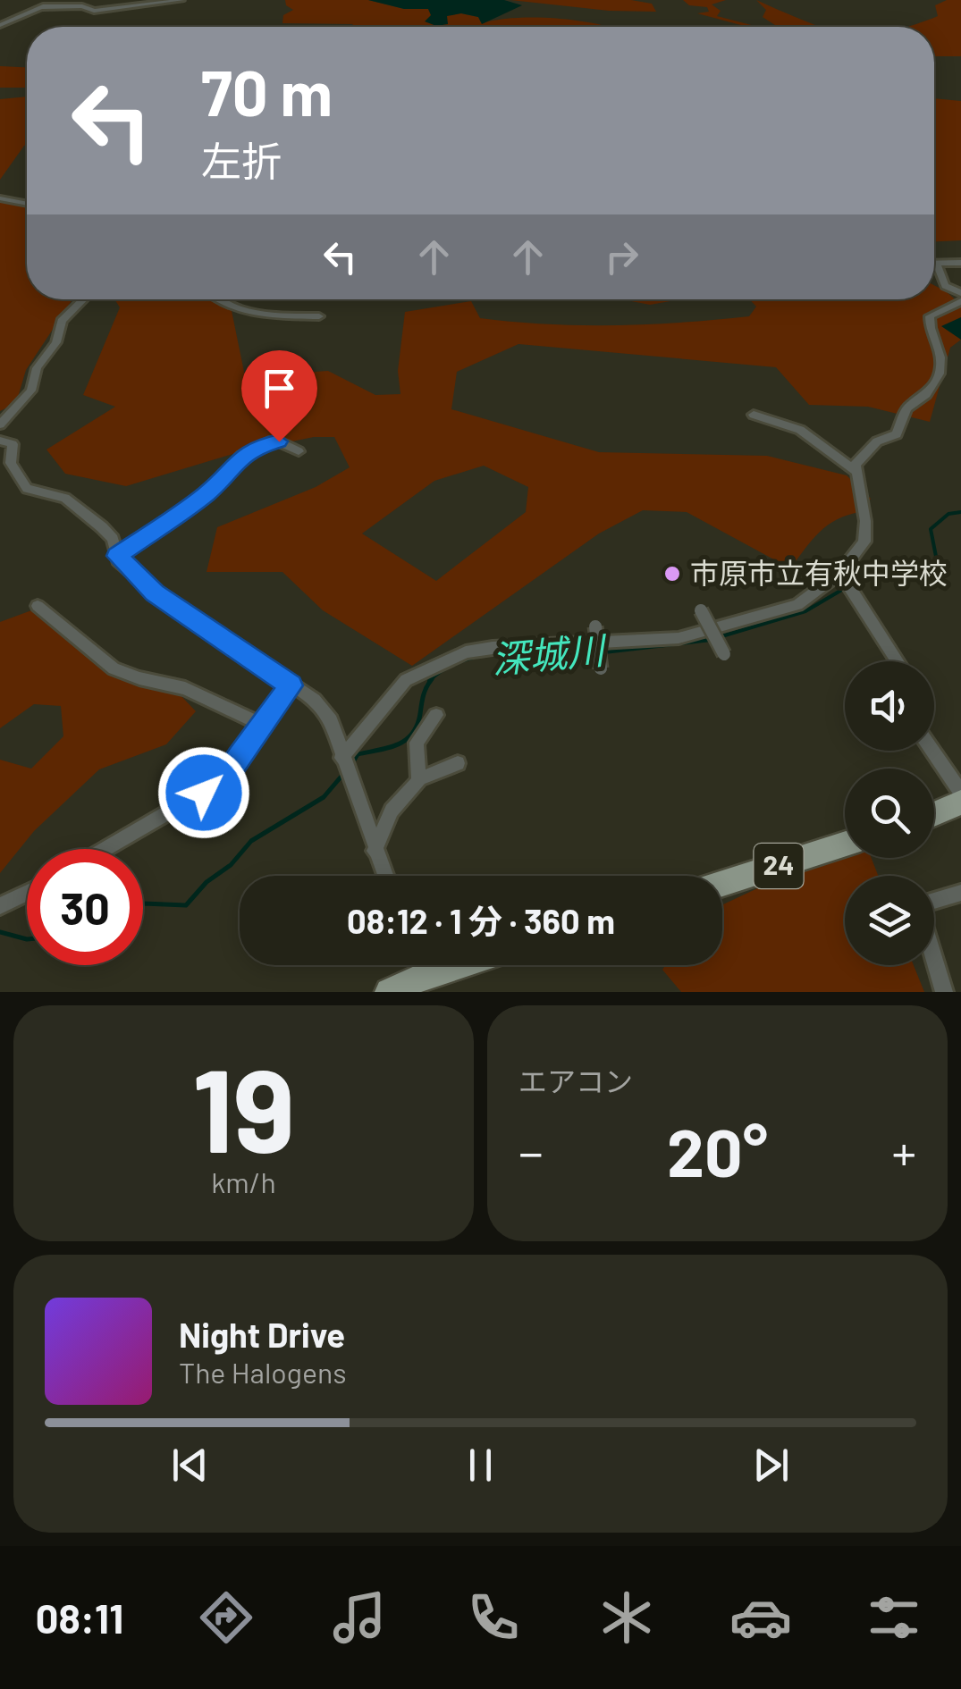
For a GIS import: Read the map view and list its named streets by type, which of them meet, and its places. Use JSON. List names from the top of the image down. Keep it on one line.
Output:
{"streets":{"main road":["24"]},"water":["深城川"],"places":["市原市立有秋中学校"],"page":{"turn":["70 m","左折"],"limit":"30","trip":"08:12 · 1 分 · 360 m","tile":[["19","km/h"],"エアコン"],"heat":["−","20°","+"],"song":["Night Drive","The Halogens"],"tabs":"08:11"}}
